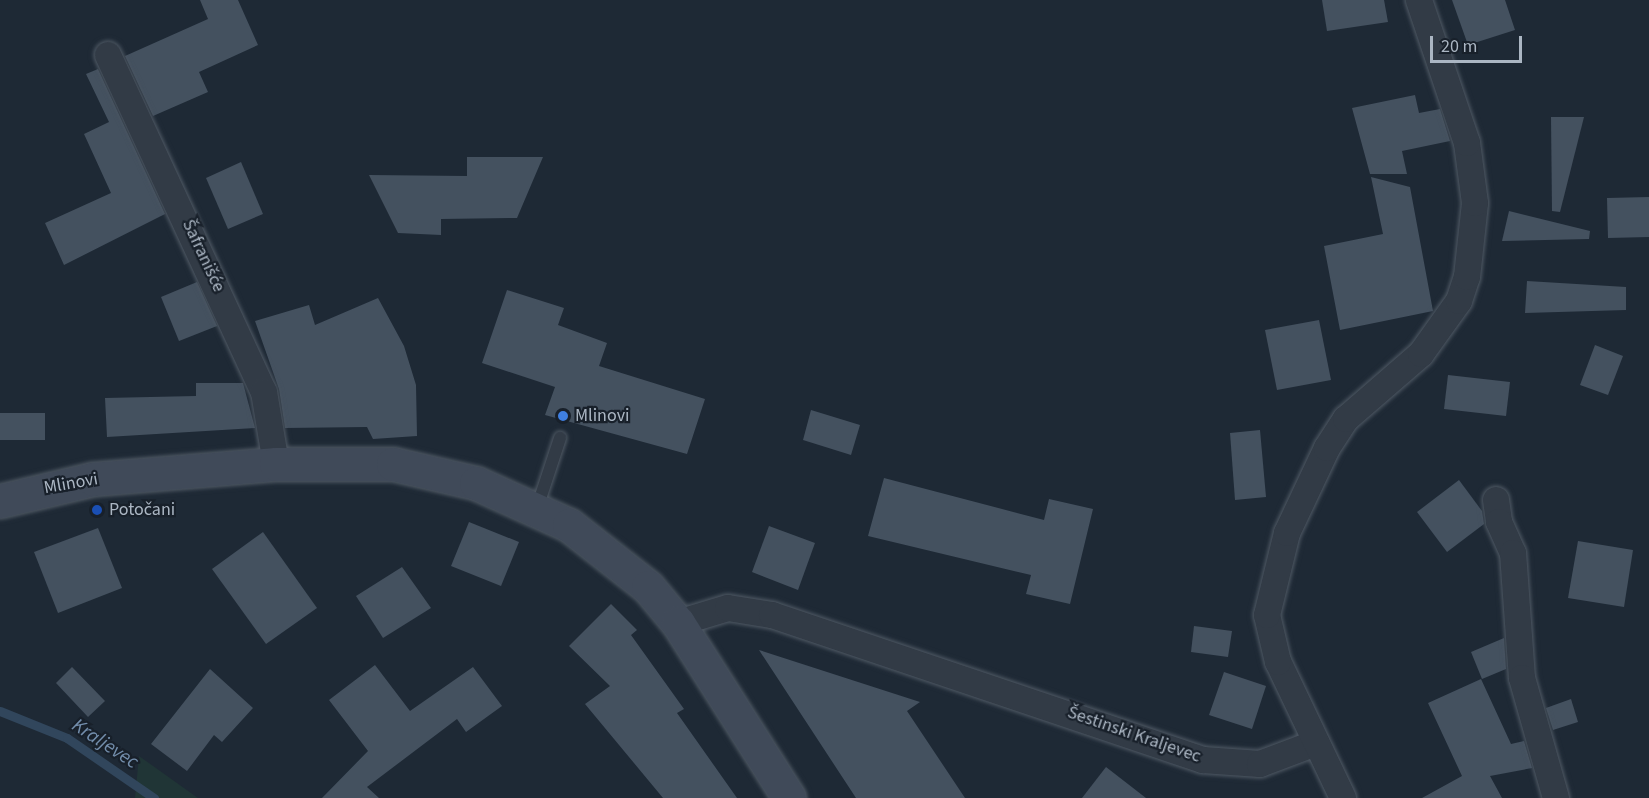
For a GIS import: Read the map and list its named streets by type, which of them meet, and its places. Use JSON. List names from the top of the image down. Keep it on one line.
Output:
{"streets":{"main road":["Mlinovi"],"street":["Šafranišće","Šestinski Kraljevec"]},"crossings":[["Šafranišće","Mlinovi"],["Mlinovi","Šestinski Kraljevec"]],"water":["Kraljevec"],"places":["Mlinovi","Potočani"],"scale_bar":"20 m"}
